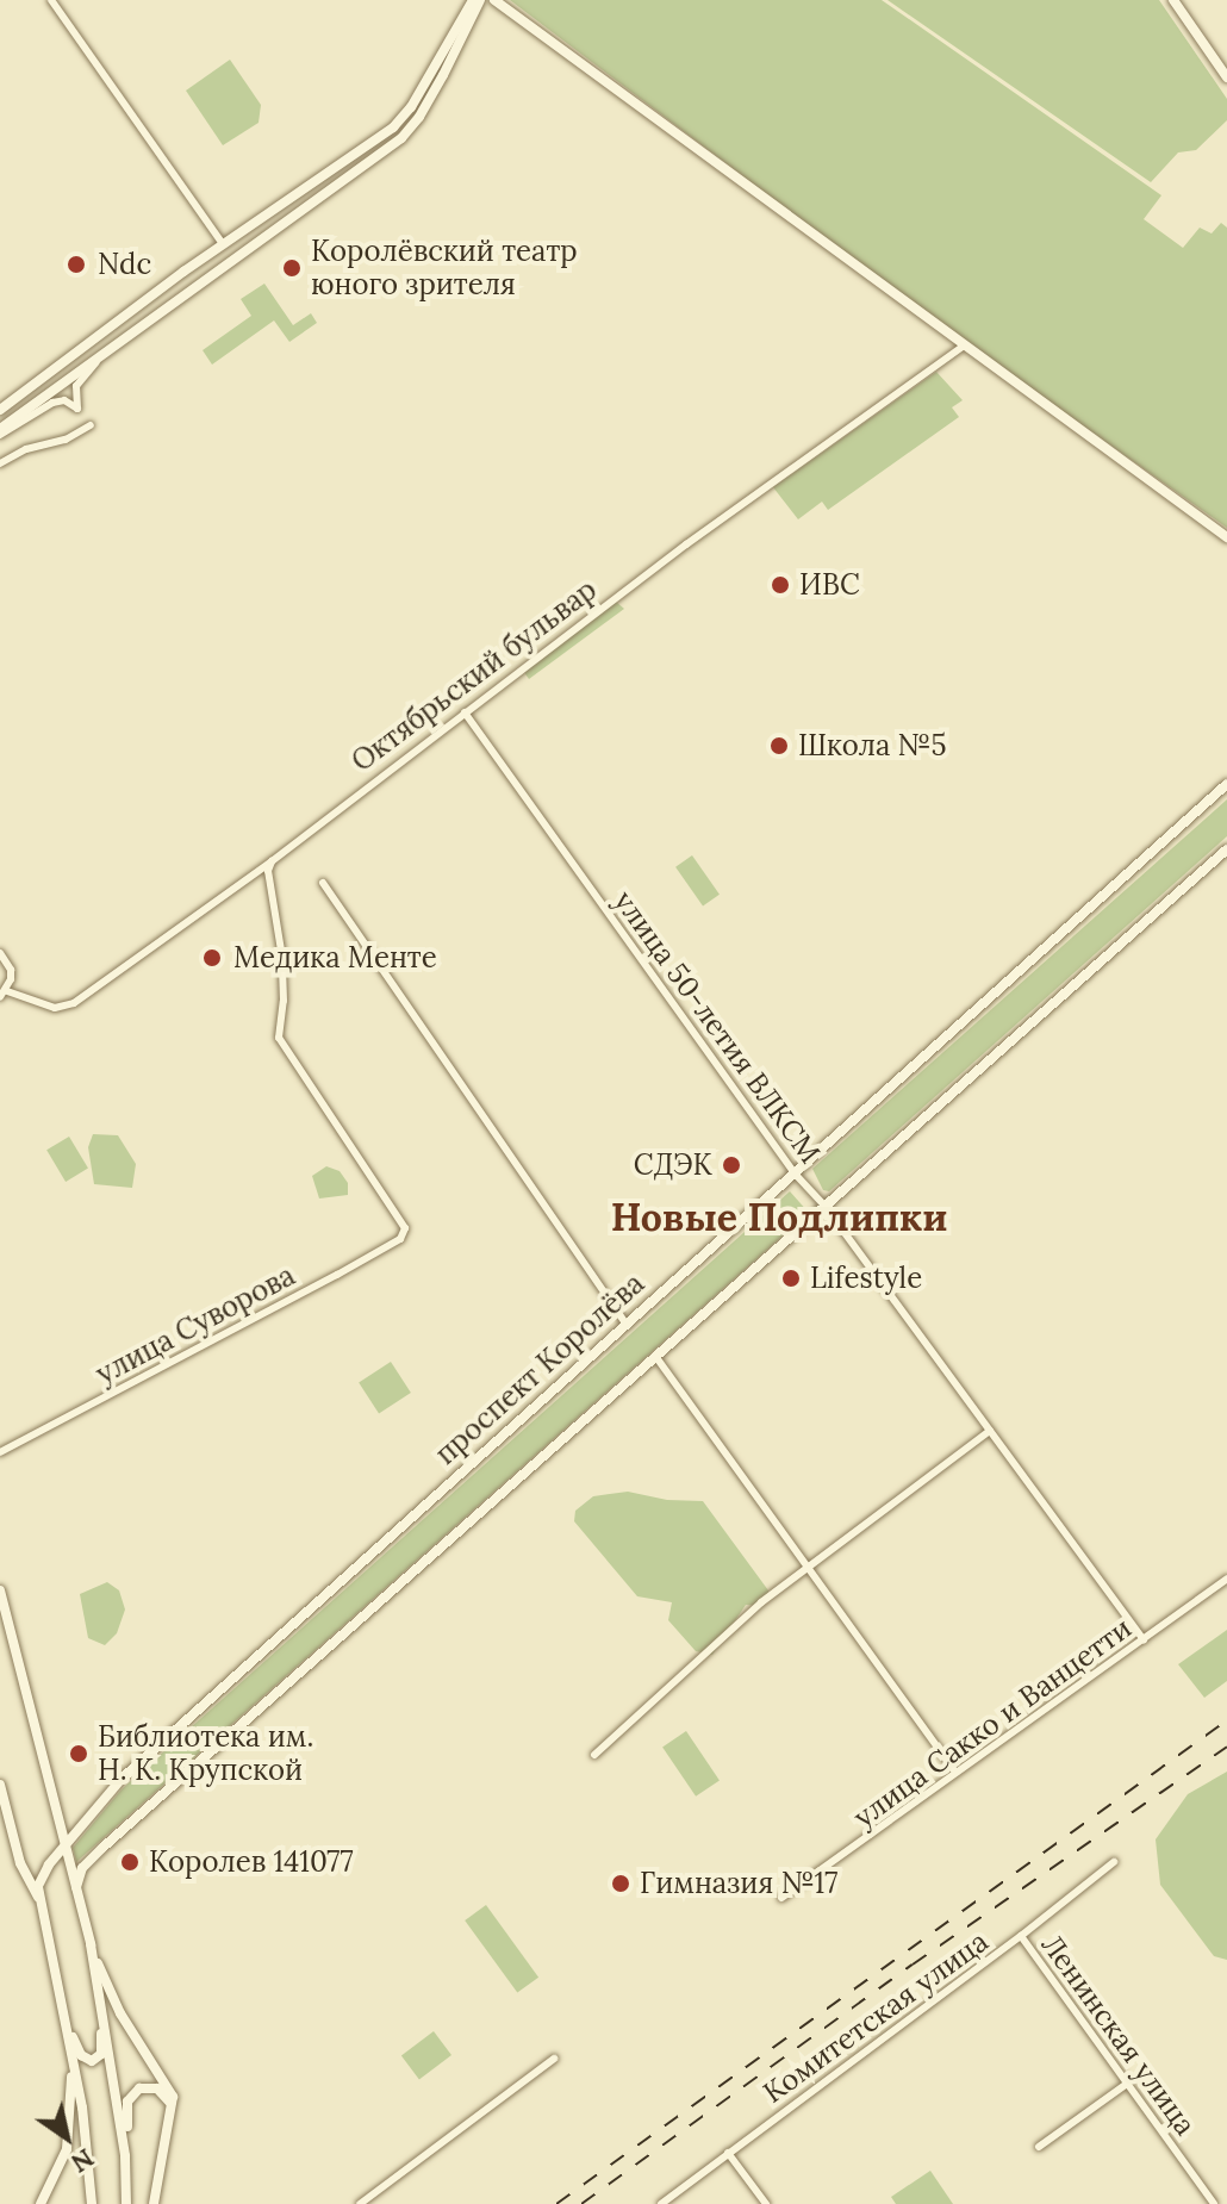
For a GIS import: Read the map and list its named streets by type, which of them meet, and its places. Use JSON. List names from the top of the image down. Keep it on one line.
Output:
{"streets":{"main road":["проспект Королёва"],"street":["Октябрьский бульвар","улица 50-летия ВЛКСМ","улица Суворова","улица Сакко и Ванцетти","Комитетская улица","Ленинская улица"]},"crossings":[["Октябрьский бульвар","улица 50-летия ВЛКСМ"],["Октябрьский бульвар","улица Суворова"],["улица 50-летия ВЛКСМ","проспект Королёва"],["улица 50-летия ВЛКСМ","улица Сакко и Ванцетти"],["Комитетская улица","Ленинская улица"]],"districts":["Новые Подлипки"],"places":["Ndc","Королёвский театр юного зрителя","ИВС","Школа №5","Медика Менте","СДЭК","Lifestyle","Библиотека им. Н. К. Крупской","Королев 141077","Гимназия №17"],"north":"bottom right"}
